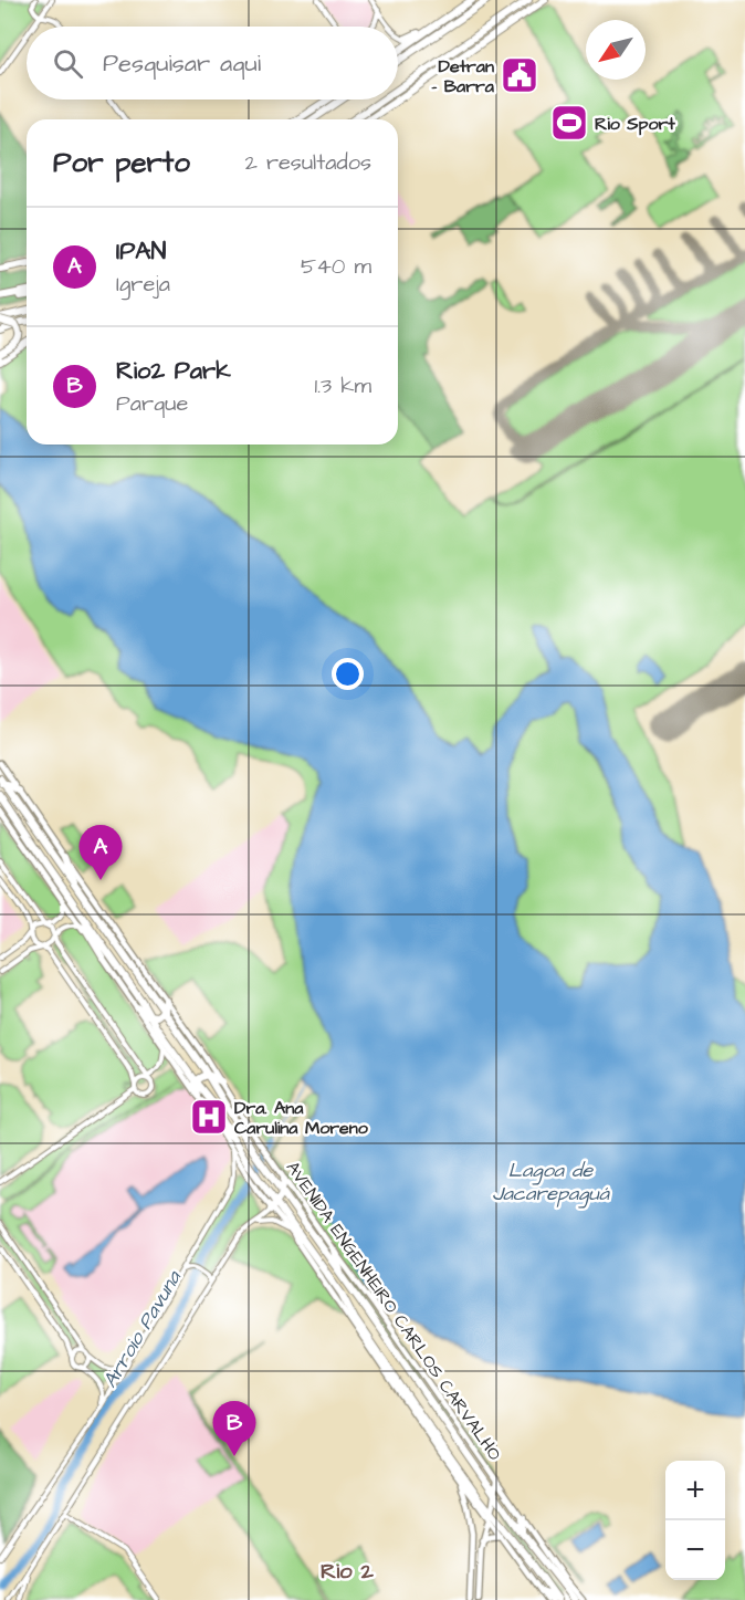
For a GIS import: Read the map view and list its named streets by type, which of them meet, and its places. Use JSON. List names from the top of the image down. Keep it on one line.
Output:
{"streets":{"highway":["AVENIDA ENGENHEIRO CARLOS CARVALHO"]},"districts":["Rio 2"],"water":["Lagoa de Jacarepaguá","Arroio Pavuna"],"places":{"public building":["Detran - Barra"],"sports":["Rio Sport"],"hospital":["Dra. Ana Carulina Moreno"]},"north":"bottom left","page":{"search":"Pesquisar aqui","heading":["Por perto","2 resultados"],"list":[{"mark":"A","name":"IPAN","note":"Igreja","value":"540 m"},{"mark":"B","name":"Rio2 Park","note":"Parque","value":"1.3 km"}],"pins":["A","B"],"map_buttons":["+","−"]}}
